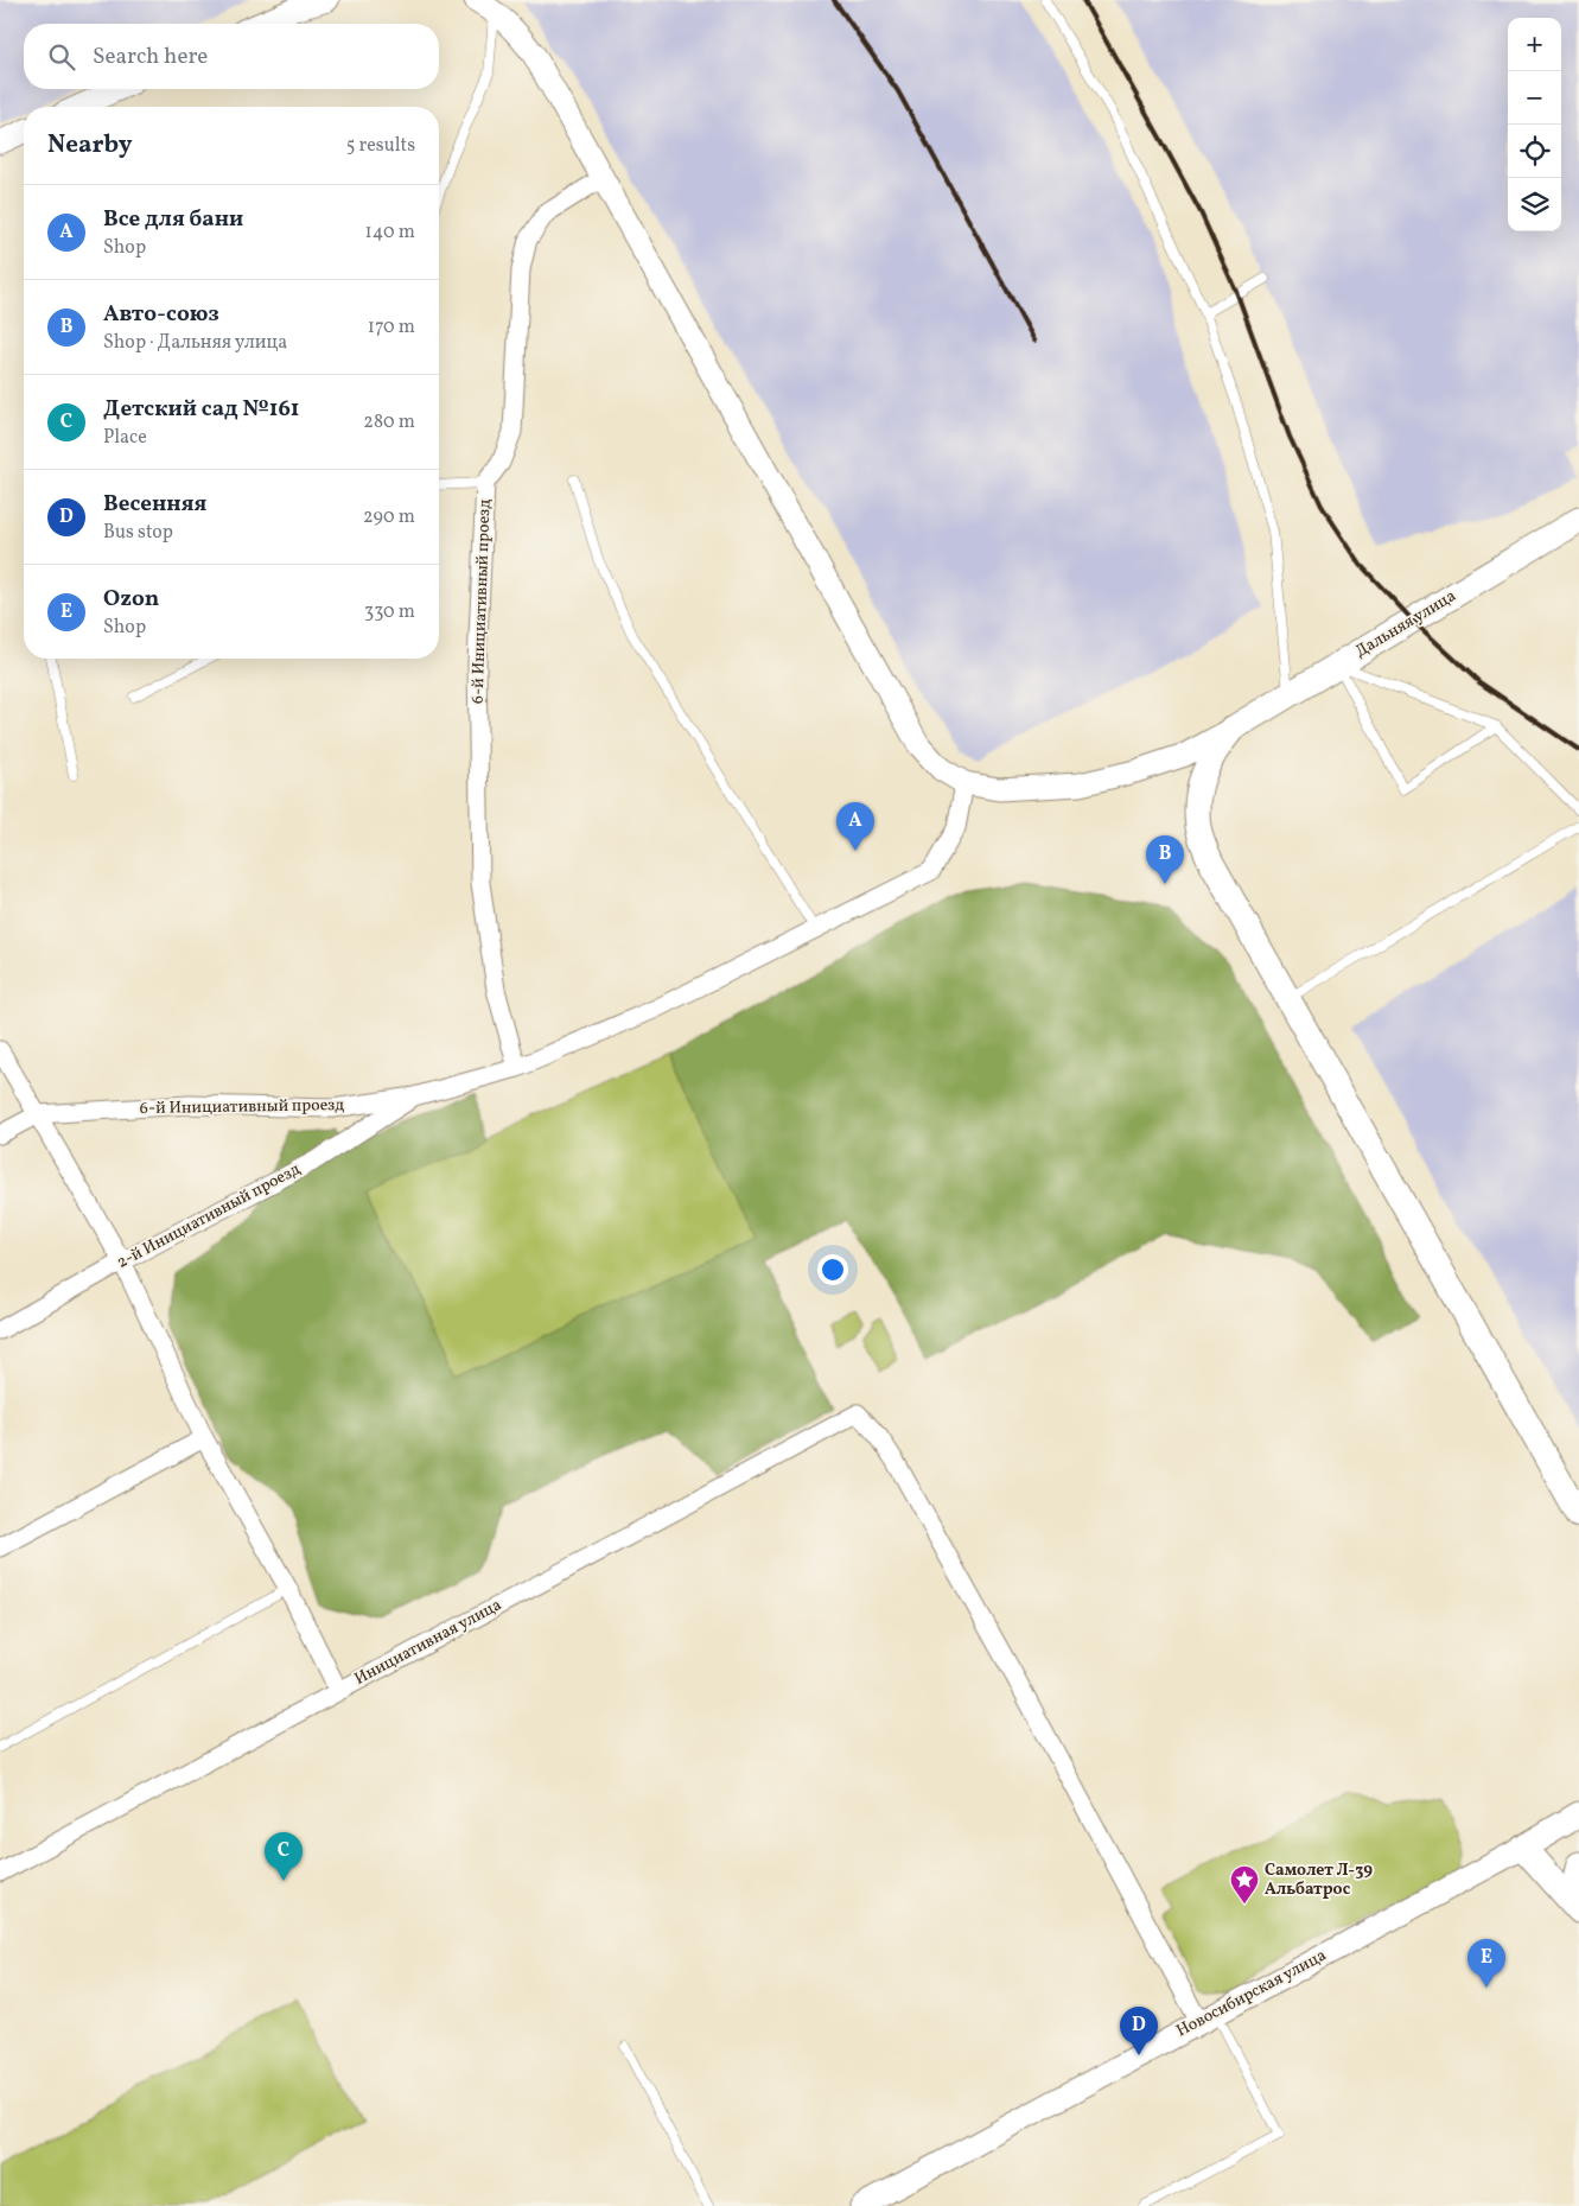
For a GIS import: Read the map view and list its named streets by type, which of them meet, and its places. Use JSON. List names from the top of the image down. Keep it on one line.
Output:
{"streets":{"main road":["Дальняя улица","Новосибирская улица"],"street":["6-й Инициативный проезд","2-й Инициативный проезд","Инициативная улица"]},"crossings":[["6-й Инициативный проезд","2-й Инициативный проезд"],["Инициативная улица","Новосибирская улица"]],"places":{"place":["Самолет Л-39 Альбатрос"]},"page":{"map_buttons":["+","−"],"search":"Search here","heading":["Nearby","5 results"],"list":[{"mark":"A","name":"Все для бани","note":"Shop","value":"140 m"},{"mark":"B","name":"Авто-союз","note":"Shop · Дальняя улица","value":"170 m"},{"mark":"C","name":"Детский сад №161","note":"Place","value":"280 m"},{"mark":"D","name":"Весенняя","note":"Bus stop","value":"290 m"},{"mark":"E","name":"Ozon","note":"Shop","value":"330 m"}],"pins":["A","B","C","E","D"]}}
